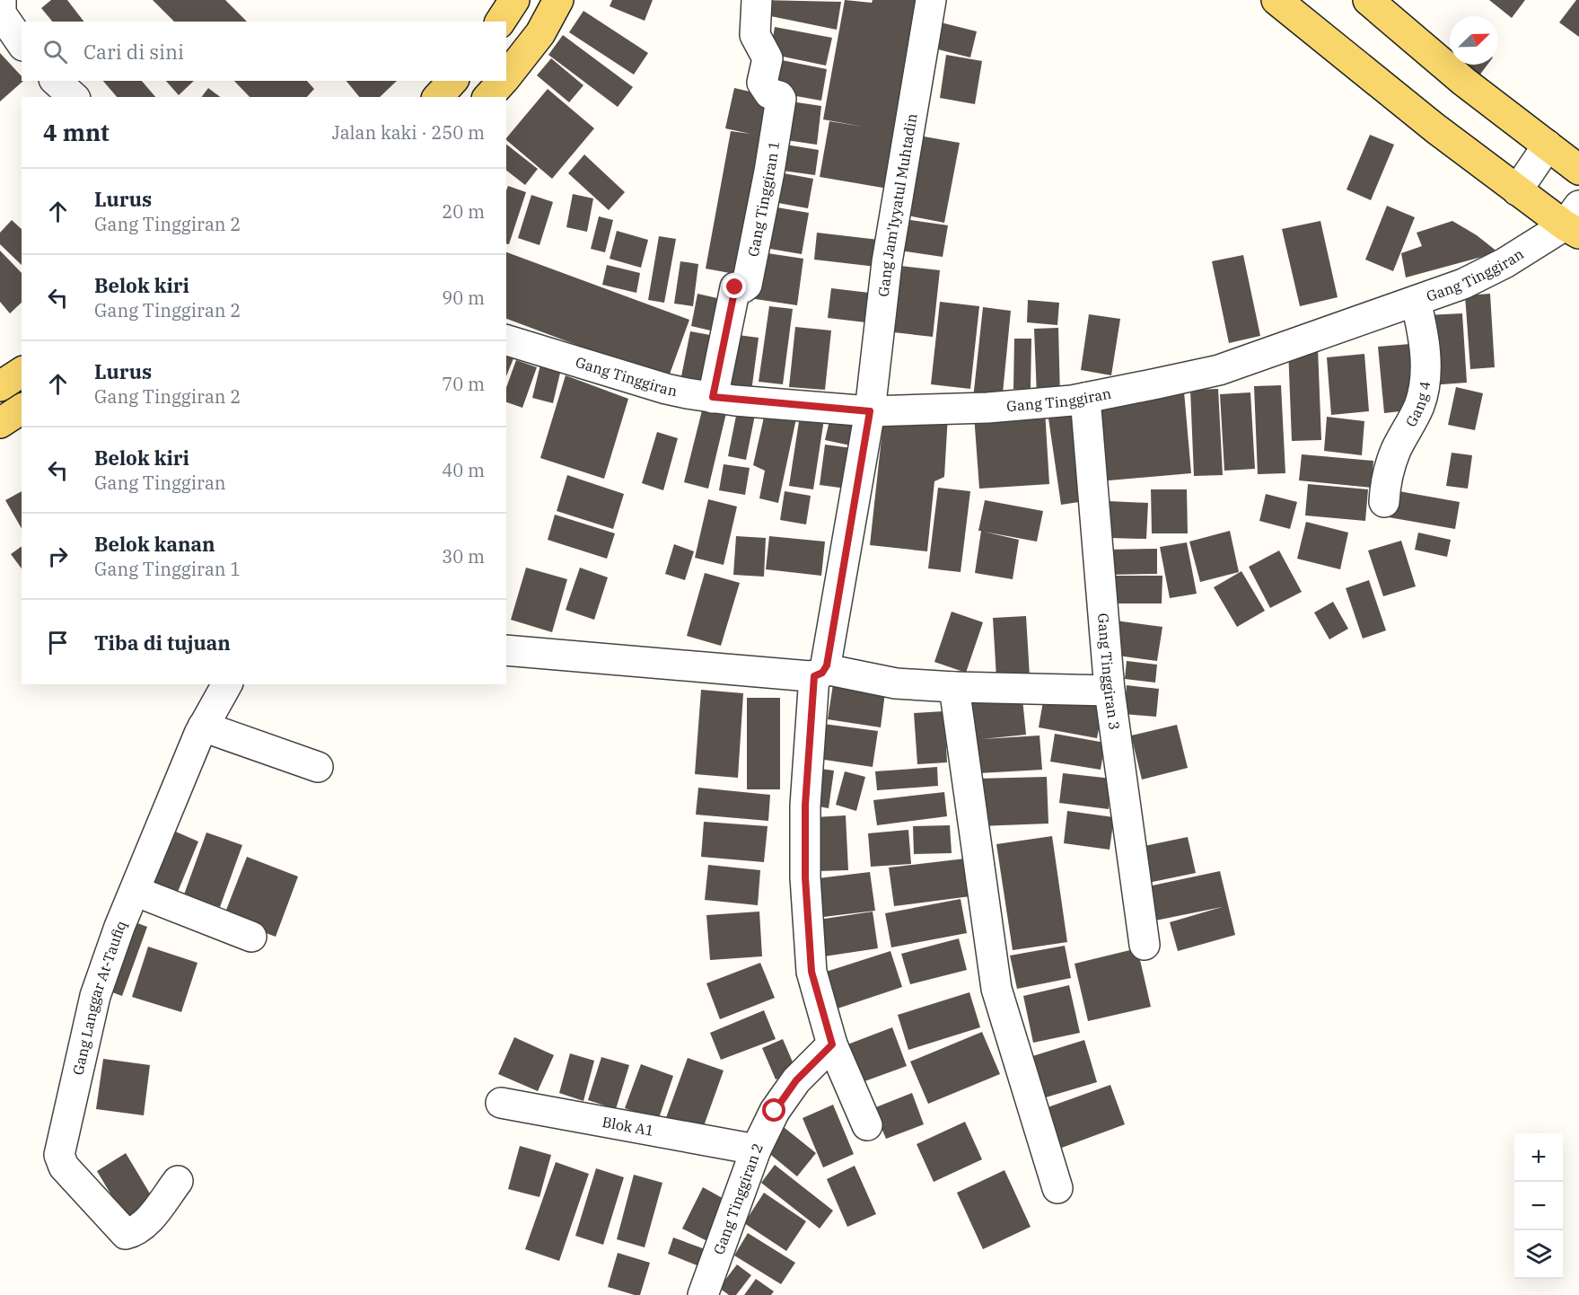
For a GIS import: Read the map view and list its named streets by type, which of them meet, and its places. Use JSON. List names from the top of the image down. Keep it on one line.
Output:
{"streets":{"street":["Gang Tinggiran 1","Gang Jam'Iyyatul Muhtadin","Gang Tinggiran","Gang 4","Gang Tinggiran 3","Gang Langgar At-Taufiq","Blok A1","Gang Tinggiran 2"]},"crossings":[["Gang Tinggiran 1","Gang Tinggiran"],["Gang Jam'Iyyatul Muhtadin","Gang Tinggiran"],["Gang Tinggiran","Gang 4"],["Gang Tinggiran","Gang Tinggiran 3"],["Blok A1","Gang Tinggiran 2"]],"north":"top right","page":{"search":"Cari di sini","heading":["4 mnt","Jalan kaki · 250 m"],"list":[["Lurus","Gang Tinggiran 2","20 m"],["Belok kiri","Gang Tinggiran 2","90 m"],["Lurus","Gang Tinggiran 2","70 m"],["Belok kiri","Gang Tinggiran","40 m"],["Belok kanan","Gang Tinggiran 1","30 m"],"Tiba di tujuan"],"map_buttons":["+","−"]}}
